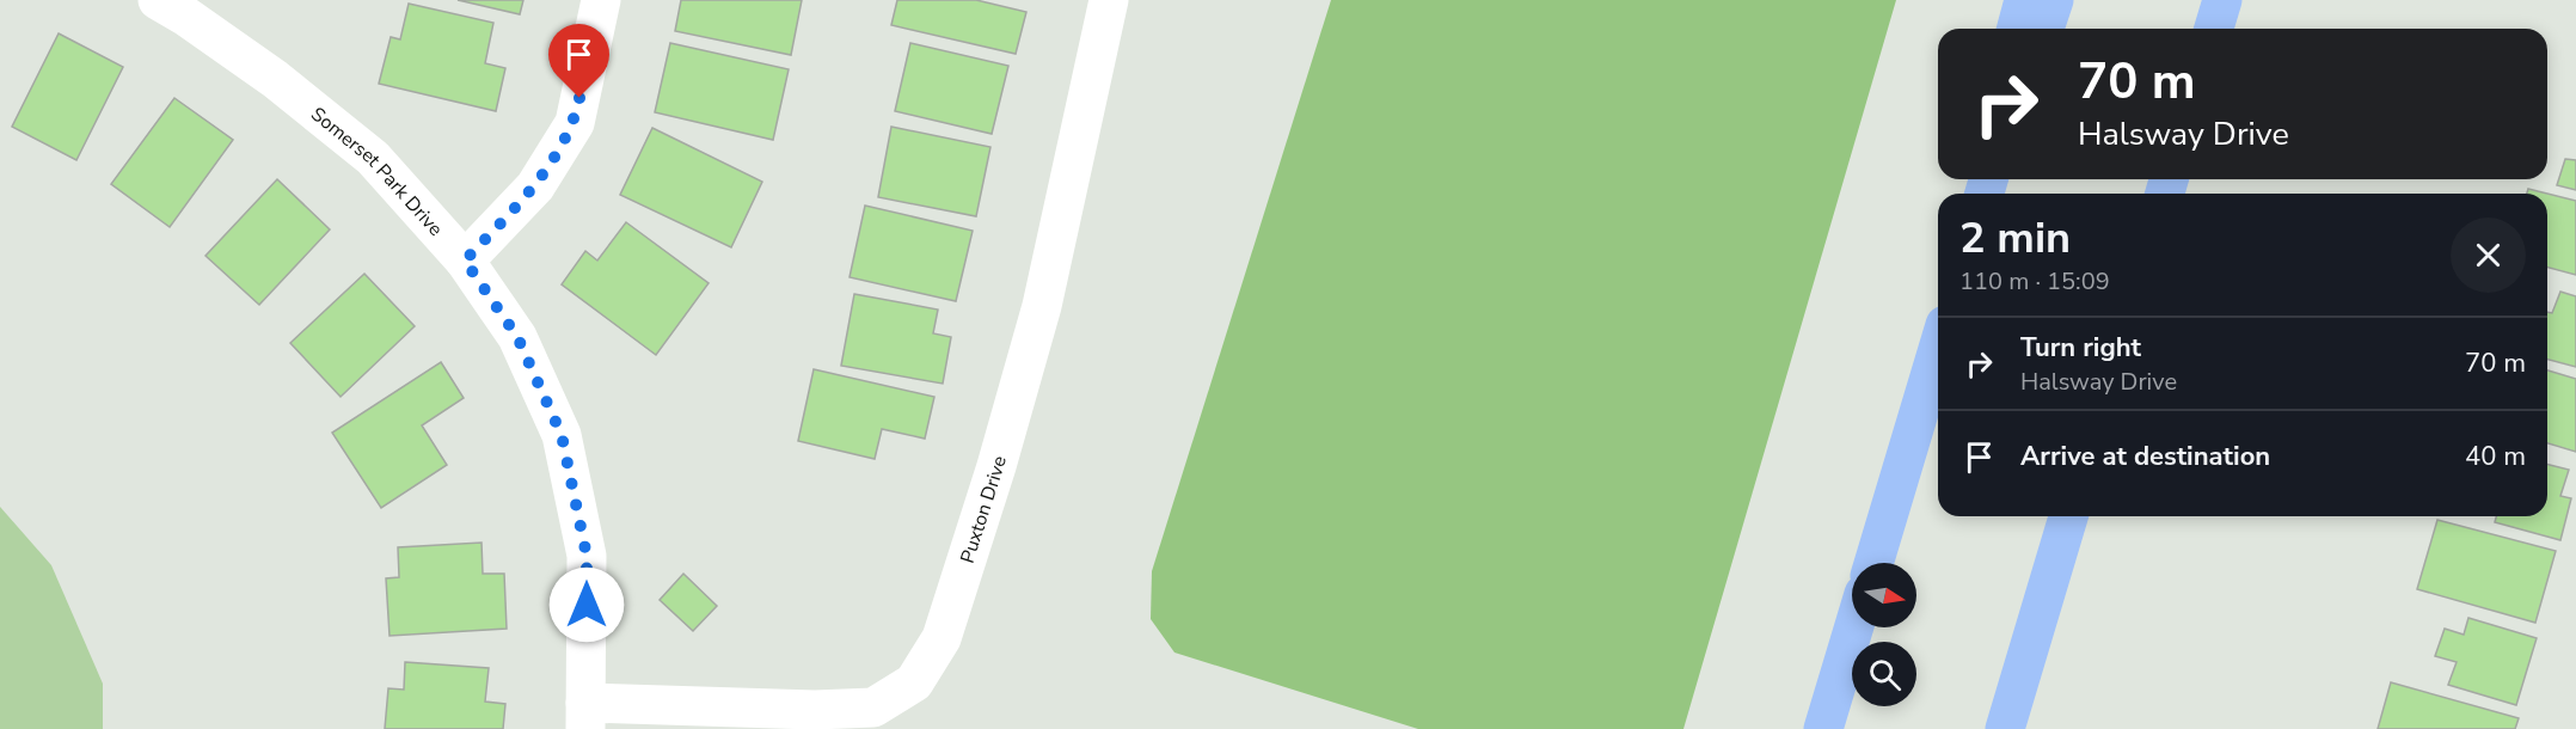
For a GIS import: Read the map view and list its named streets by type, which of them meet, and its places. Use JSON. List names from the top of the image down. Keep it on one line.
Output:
{"streets":{"street":["Somerset Park Drive","Puxton Drive"]},"crossings":[["Somerset Park Drive","Puxton Drive"]],"north":"right","page":{"turn":["70 m","Halsway Drive"],"heading":["2 min","110 m · 15:09"],"list":[{"name":"Turn right","note":"Halsway Drive","value":"70 m"},{"name":"Arrive at destination","value":"40 m"}]}}
